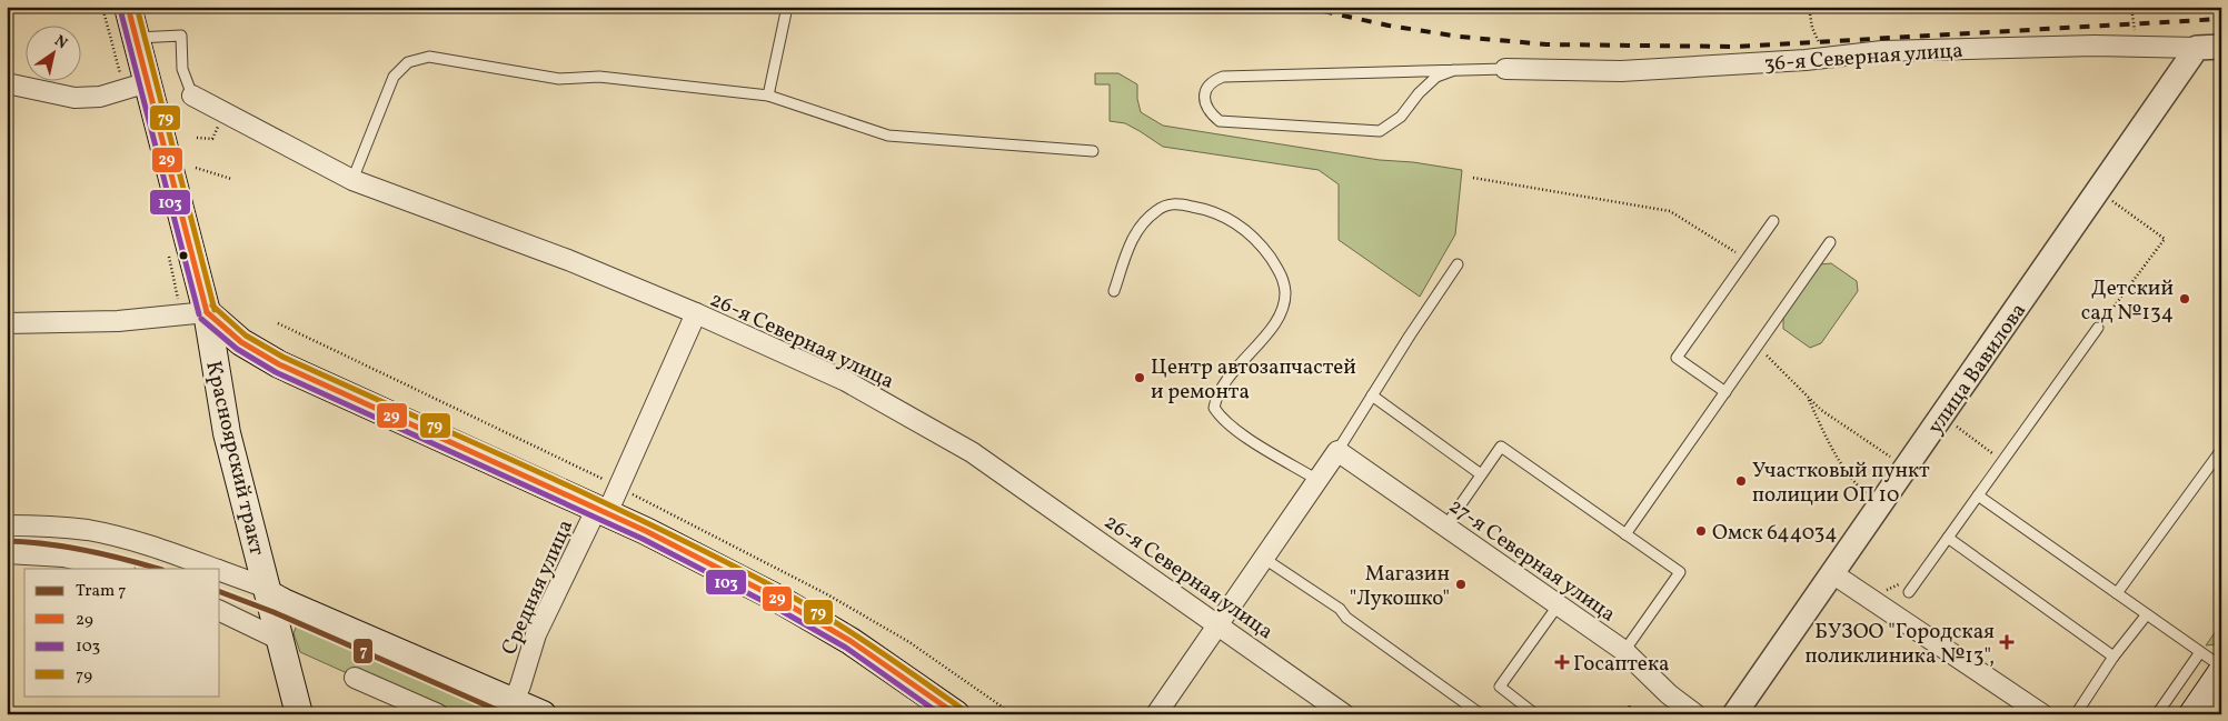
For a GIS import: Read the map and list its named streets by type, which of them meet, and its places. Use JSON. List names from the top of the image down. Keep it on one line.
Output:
{"streets":{"main road":["Красноярский тракт"],"street":["36-я Северная улица","26-я Северная улица","улица Вавилова","27-я Северная улица","Средняя улица"]},"crossings":[["36-я Северная улица","улица Вавилова"],["26-я Северная улица","Средняя улица"]],"places":{"other":["Детский сад №134","Центр автозапчастей и ремонта","Участковый пункт полиции ОП 10","Омск 644034","Магазин \"Лукошко\""],"health":["БУЗОО \"Городская поликлиника №13\",","Госаптека"]},"lines":["transit line 29","transit line 79","transit line 103","tram line 7"],"legend":["Tram 7","29","103","79"],"north":"top right"}
